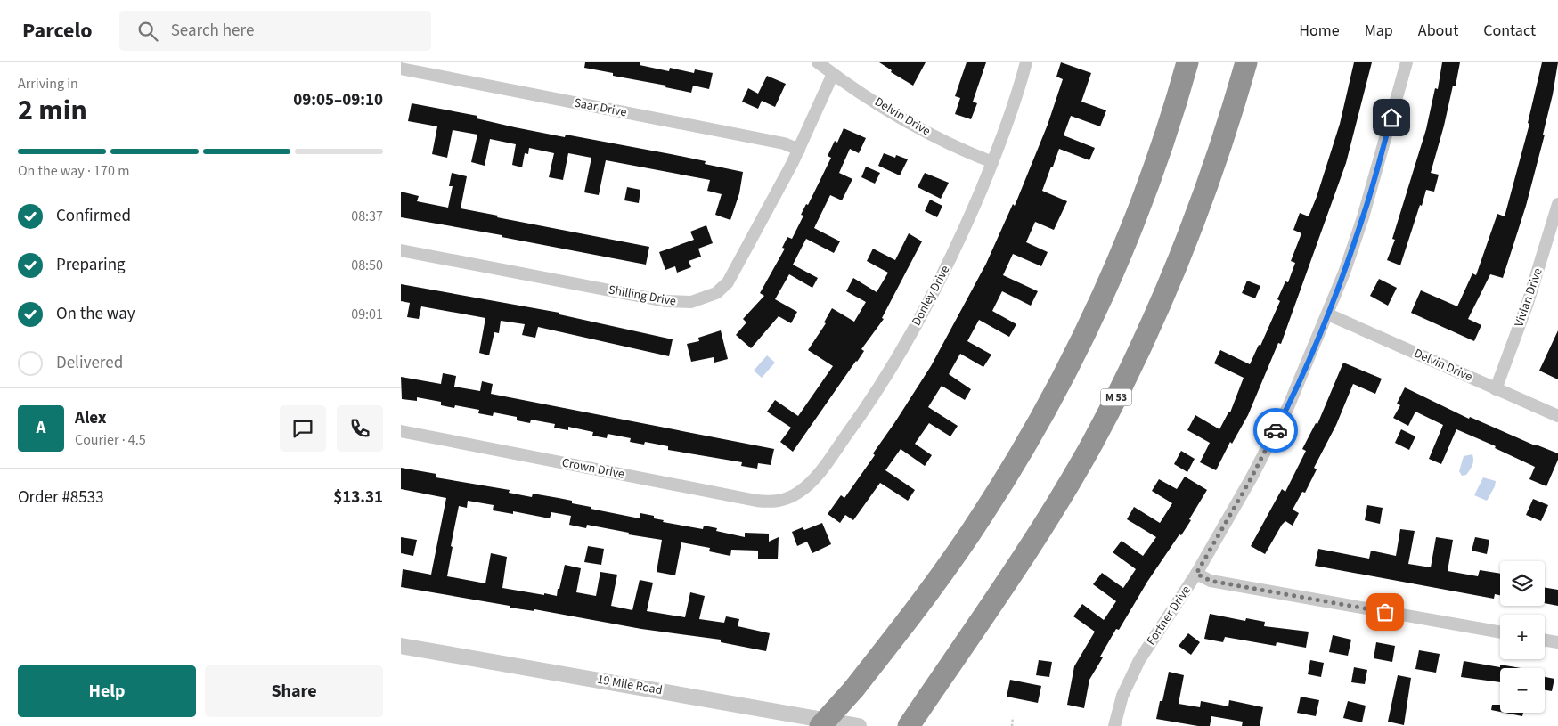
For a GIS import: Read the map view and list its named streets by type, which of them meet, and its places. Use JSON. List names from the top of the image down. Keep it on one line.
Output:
{"streets":{"highway":["M 53"],"street":["Saar Drive","Delvin Drive","Shilling Drive","Donley Drive","Vivian Drive","Crown Drive","Fortner Drive","19 Mile Road"]},"crossings":[["Saar Drive","Shilling Drive"],["Delvin Drive","Shilling Drive"],["Delvin Drive","Donley Drive"],["Delvin Drive","Vivian Drive"],["Delvin Drive","Fortner Drive"],["Donley Drive","Crown Drive"]],"page":{"header":"Parcelo","search":"Search here","nav":["Home","Map","About","Contact"],"heading":["2 min","Arriving in","09:05–09:10"],"panel":["Alex","Courier · 4.5","Order #8533","$13.31"],"bar":"On the way · 170 m","list":[["Confirmed","08:37"],["Preparing","08:50"],["On the way","09:01"],"Delivered"],"round":"A","map_buttons":["+","−"],"buttons":["Help","Share"]}}
